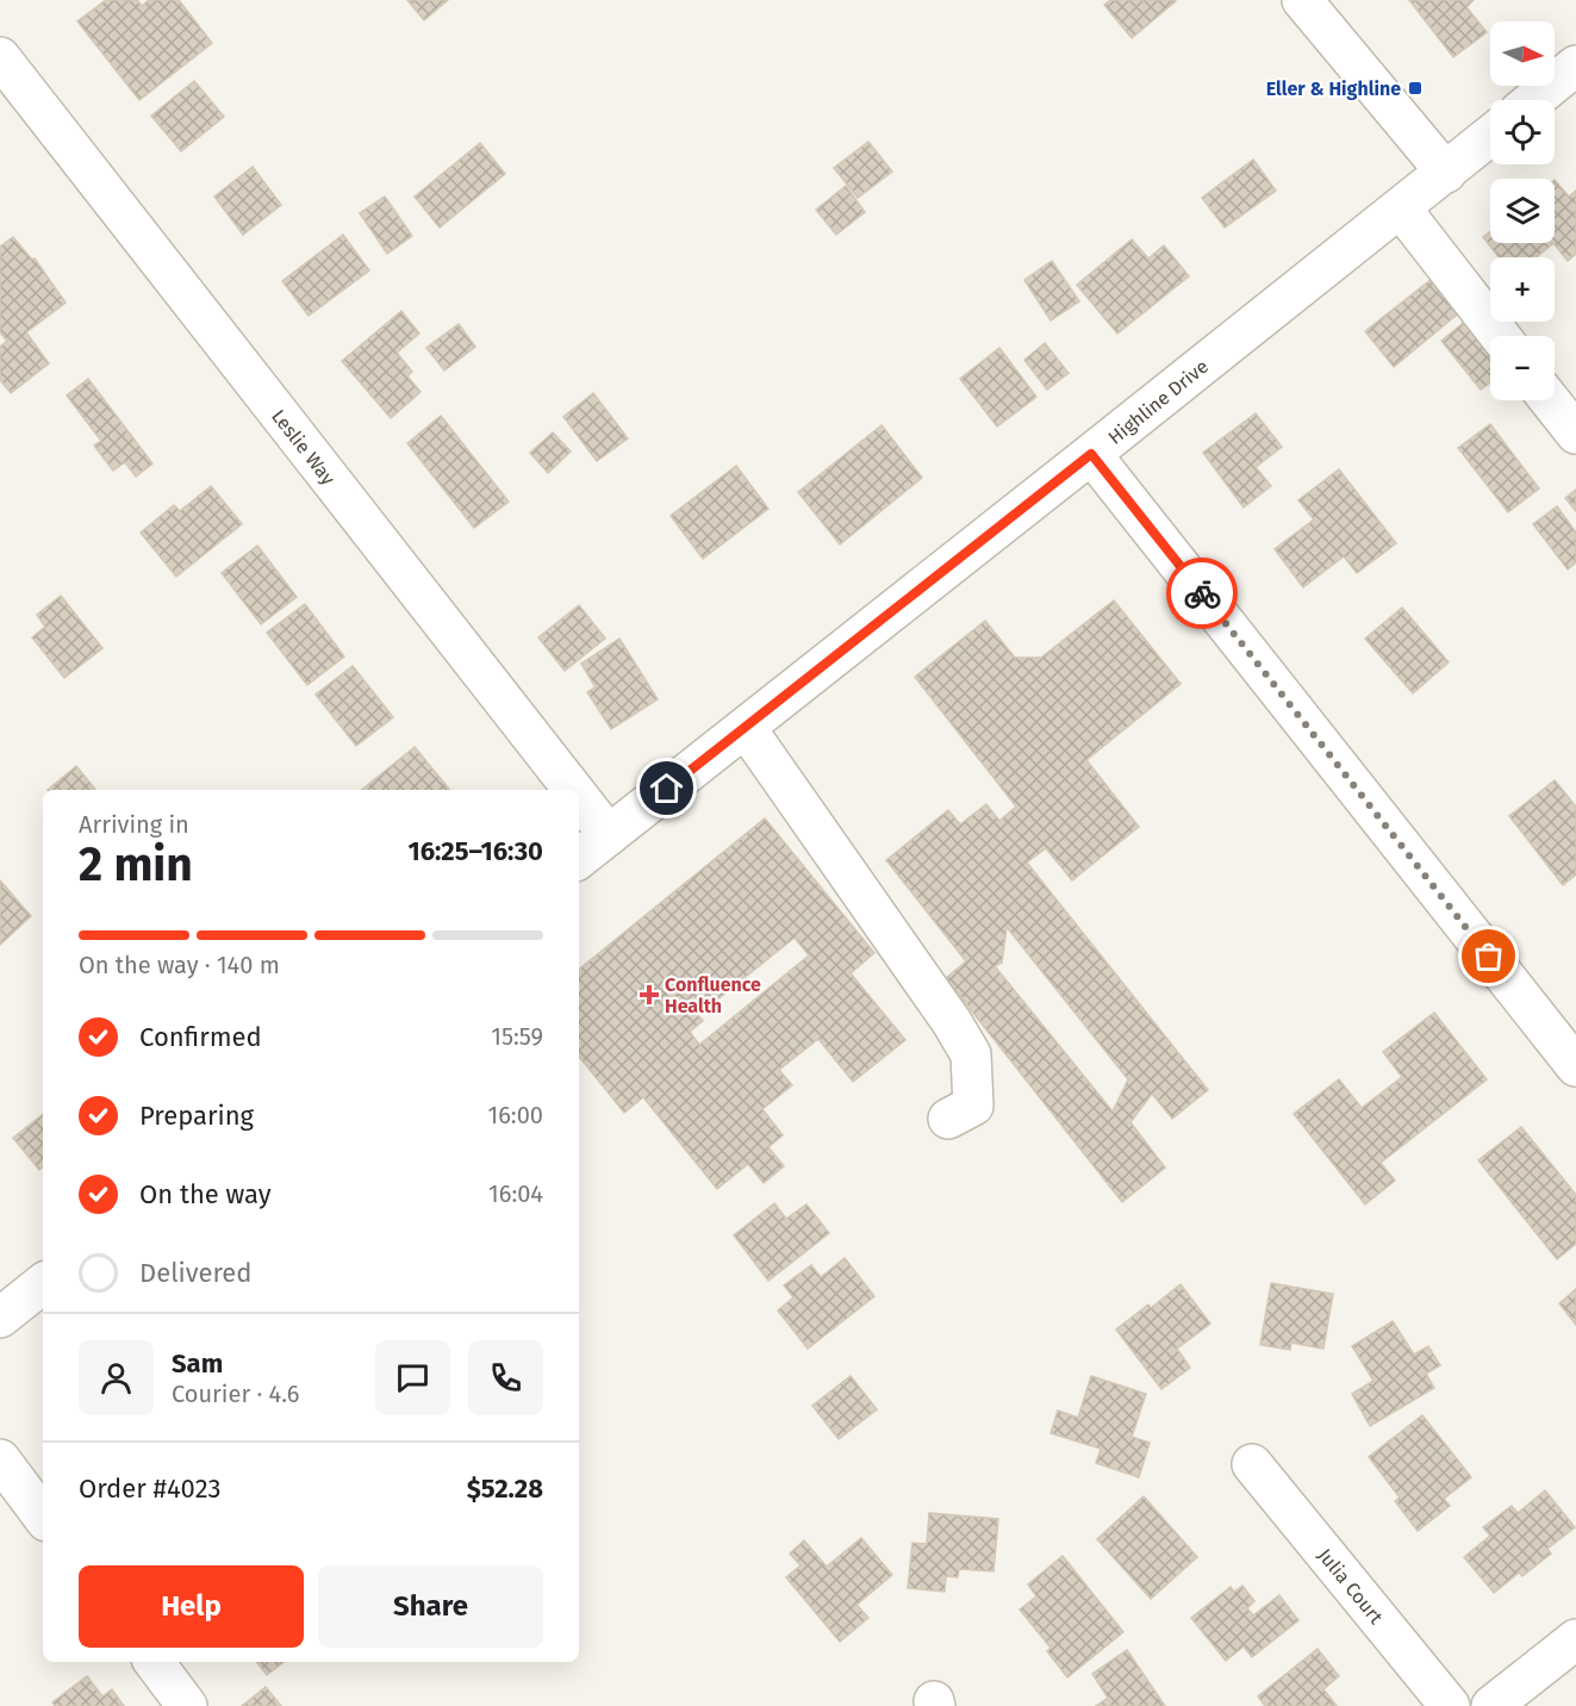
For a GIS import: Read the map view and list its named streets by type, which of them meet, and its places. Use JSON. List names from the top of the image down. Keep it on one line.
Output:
{"streets":{"street":["Highline Drive","Leslie Way","Julia Court"]},"crossings":[["Highline Drive","Leslie Way"]],"places":{"transit":["Eller & Highline"],"health":["Confluence Health"]},"north":"right","page":{"map_buttons":["+","−"],"heading":["2 min","Arriving in","16:25–16:30"],"panel":["Sam","Courier · 4.6","Order #4023","$52.28"],"bar":"On the way · 140 m","list":[["Confirmed","15:59"],["Preparing","16:00"],["On the way","16:04"],"Delivered"],"buttons":["Help","Share"]}}
